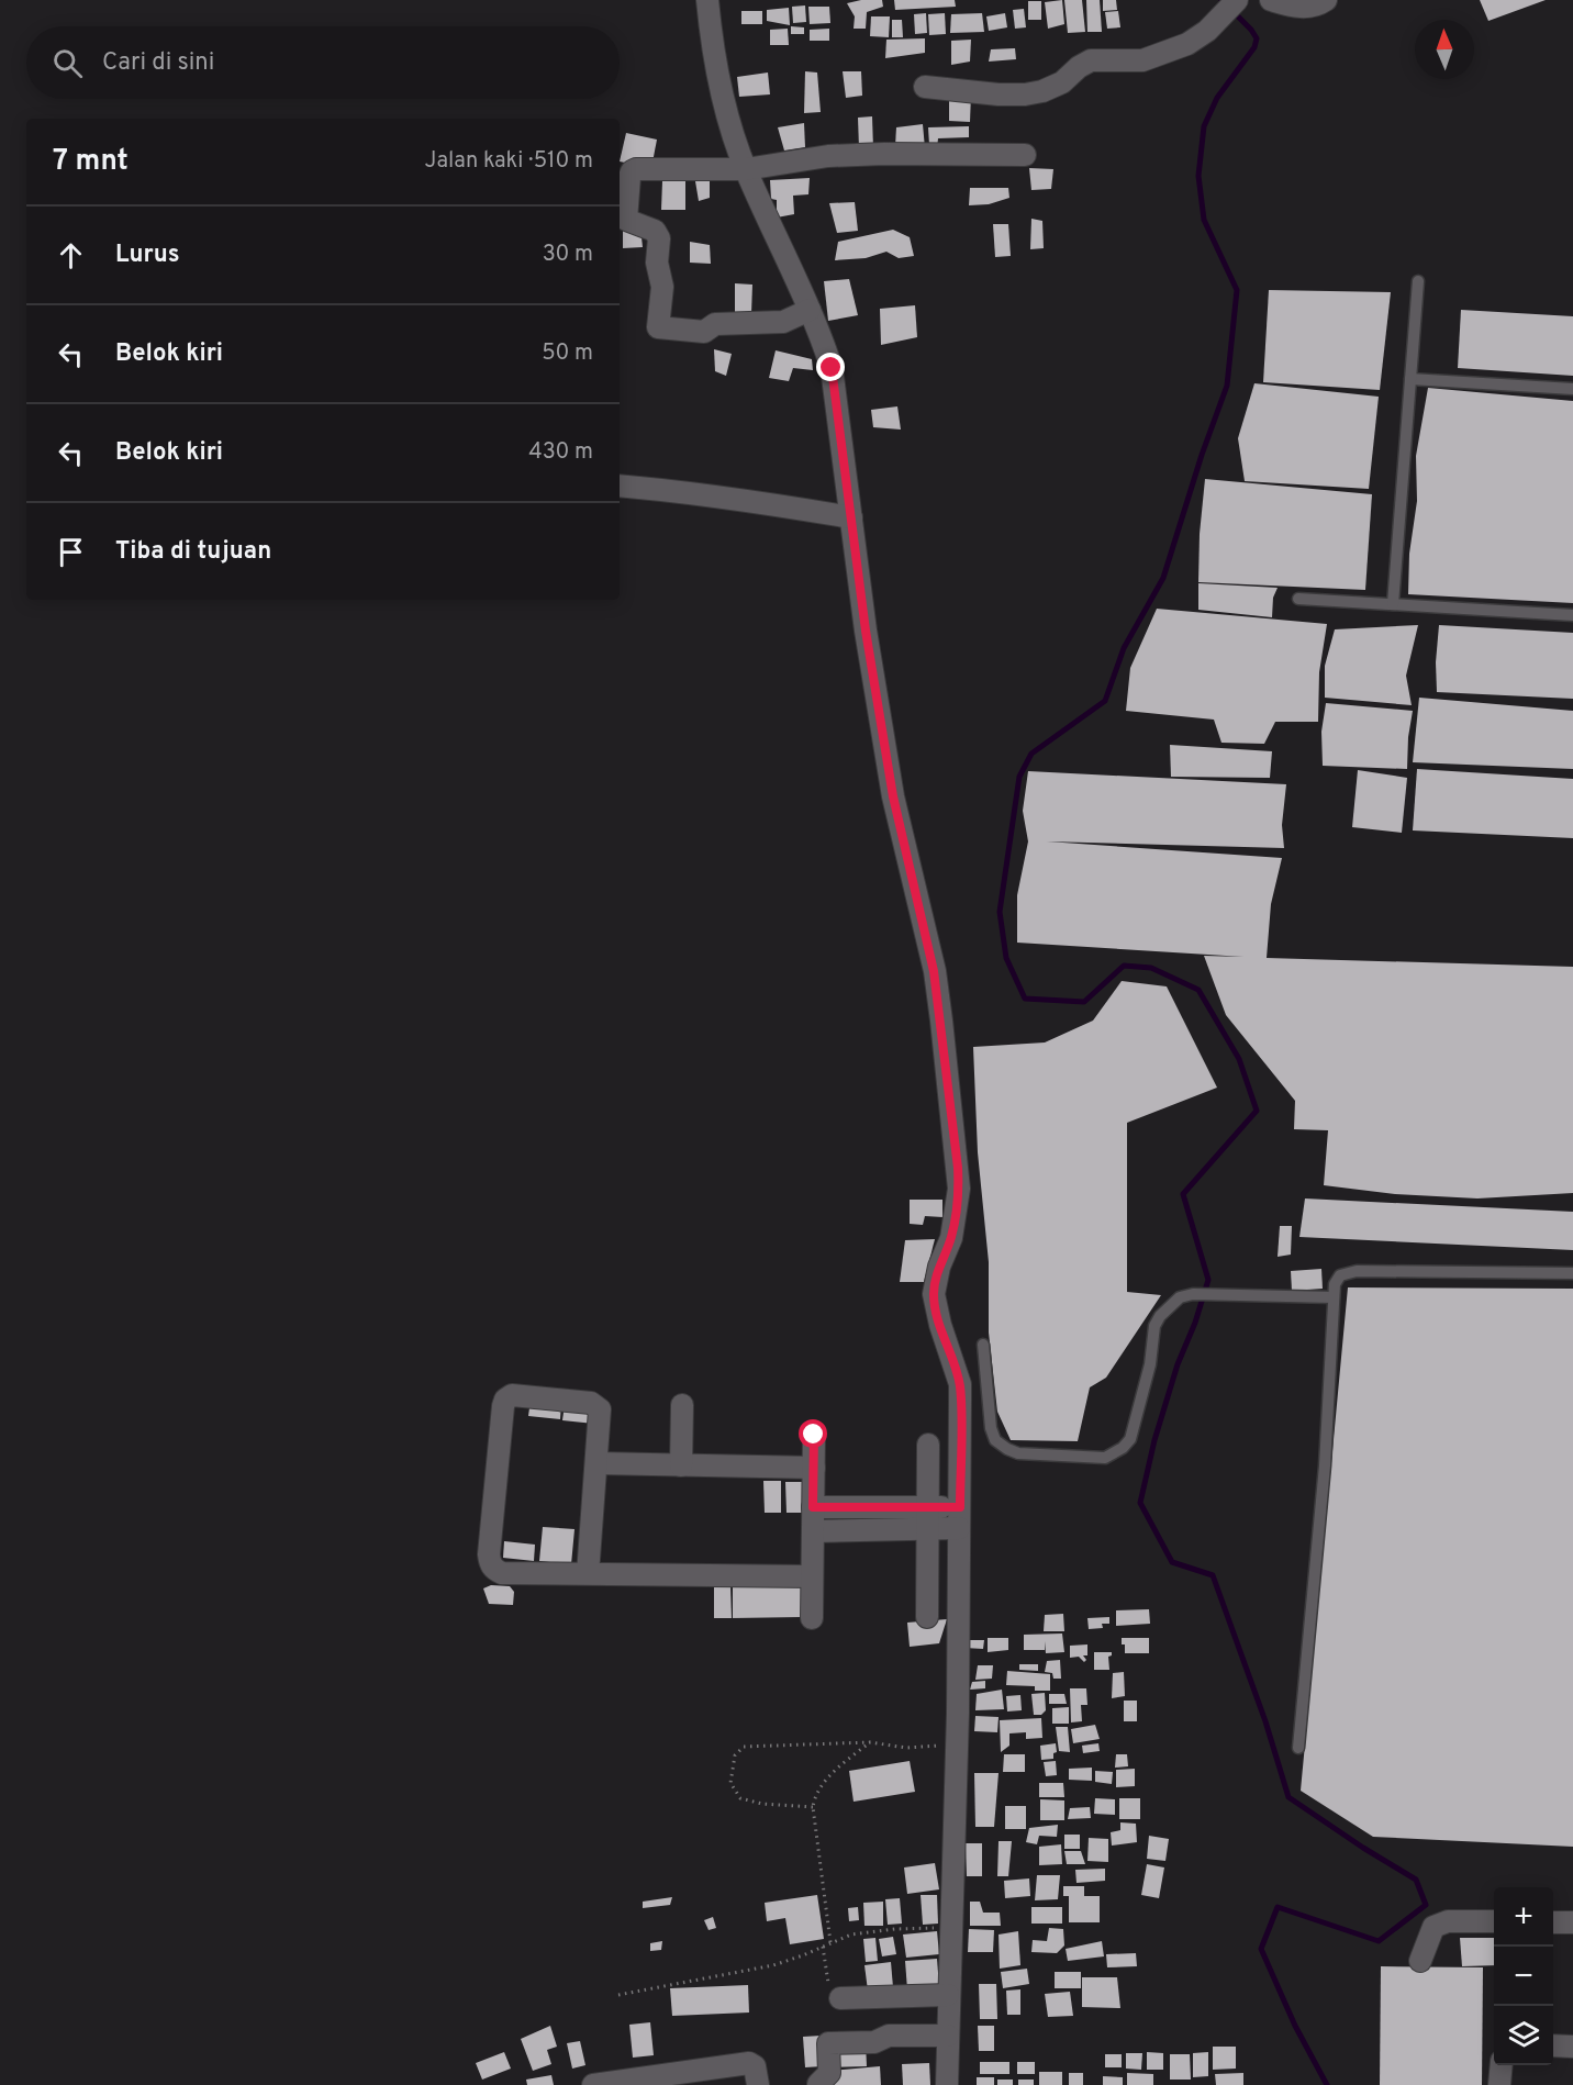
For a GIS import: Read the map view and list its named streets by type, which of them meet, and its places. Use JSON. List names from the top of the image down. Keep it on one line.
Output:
{"north":"top","page":{"search":"Cari di sini","heading":["7 mnt","Jalan kaki · 510 m"],"list":[["Lurus","30 m"],["Belok kiri","50 m"],["Belok kiri","430 m"],"Tiba di tujuan"],"map_buttons":["+","−"]}}
